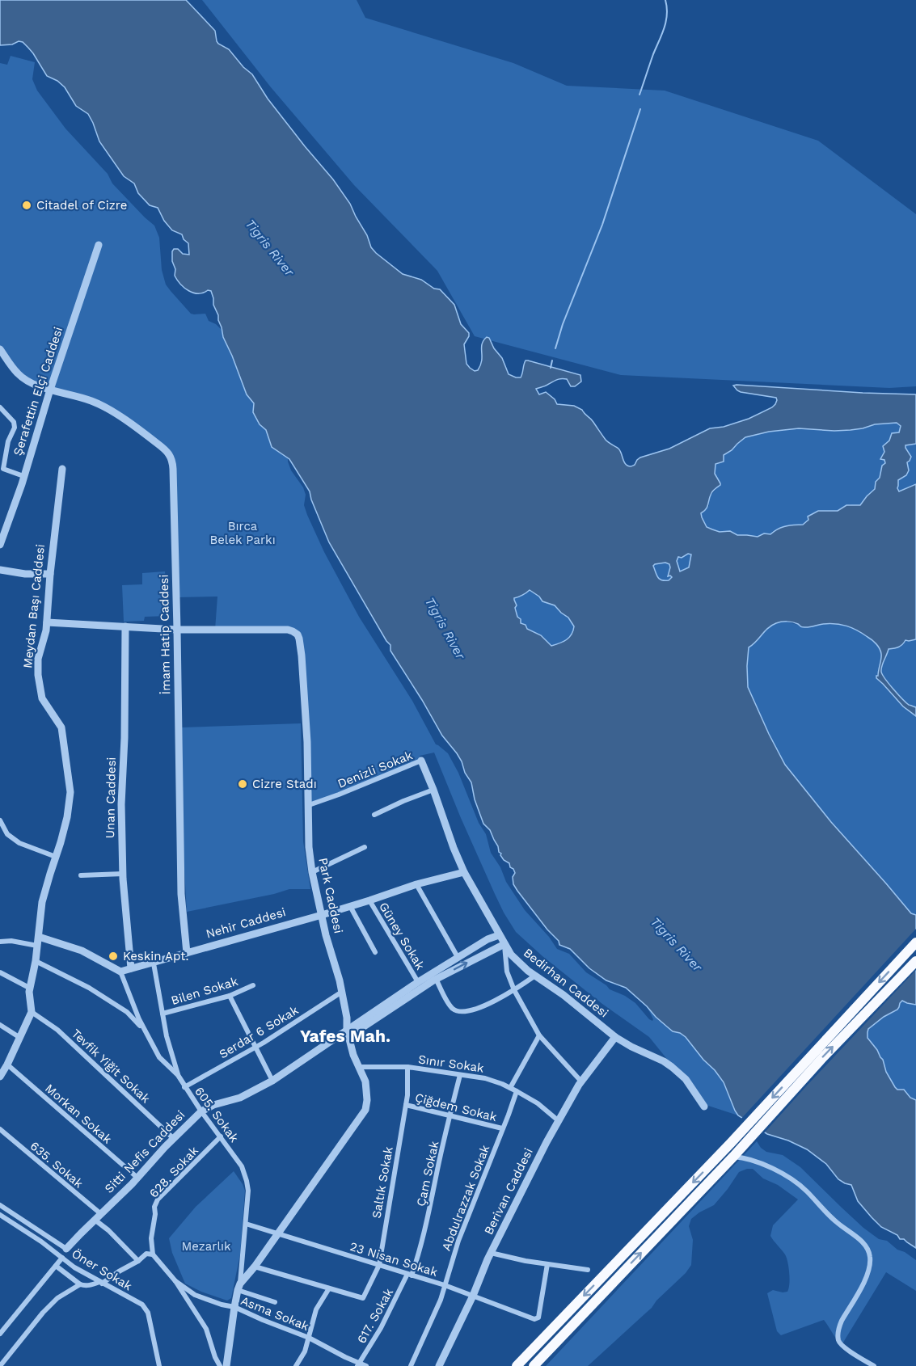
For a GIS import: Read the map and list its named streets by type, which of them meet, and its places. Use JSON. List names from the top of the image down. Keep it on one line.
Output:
{"streets":{"street":["Şerafettin Elçi Caddesi","Meydan Başı Caddesi","İmam Hatip Caddesi","Denizli Sokak","Unan Caddesi","Park Caddesi","Nehir Caddesi","Güney Sokak","Bedirhan Caddesi","Bilen Sokak","Serdar 6 Sokak","Sınır Sokak","Tevfik Yiğit Sokak","Çiğdem Sokak","Morkan Sokak","605. Sokak","Sitti Nefis Caddesi","635. Sokak","628. Sokak","Çam Sokak","Saltık Sokak","Berivan Caddesi","Abdulrazzak Sokak","23 Nisan Sokak","Öner Sokak","Asma Sokak","617. Sokak"]},"crossings":[["Şerafettin Elçi Caddesi","İmam Hatip Caddesi"],["Meydan Başı Caddesi","Park Caddesi"],["Meydan Başı Caddesi","Tevfik Yiğit Sokak"],["Meydan Başı Caddesi","Morkan Sokak"],["İmam Hatip Caddesi","Park Caddesi"],["İmam Hatip Caddesi","Nehir Caddesi"],["Denizli Sokak","Park Caddesi"],["Denizli Sokak","Bedirhan Caddesi"],["Unan Caddesi","Park Caddesi"],["Unan Caddesi","Nehir Caddesi"],["Park Caddesi","Nehir Caddesi"],["Park Caddesi","Serdar 6 Sokak"],["Park Caddesi","Sınır Sokak"],["Park Caddesi","605. Sokak"],["Park Caddesi","Sitti Nefis Caddesi"],["Park Caddesi","23 Nisan Sokak"],["Park Caddesi","Asma Sokak"],["Nehir Caddesi","Güney Sokak"],["Nehir Caddesi","Bedirhan Caddesi"],["Nehir Caddesi","605. Sokak"],["Güney Sokak","Sitti Nefis Caddesi"],["Bedirhan Caddesi","Sitti Nefis Caddesi"],["Bedirhan Caddesi","Berivan Caddesi"],["Serdar 6 Sokak","605. Sokak"],["Sınır Sokak","Çam Sokak"],["Sınır Sokak","Saltık Sokak"],["Sınır Sokak","Berivan Caddesi"],["Sınır Sokak","Abdulrazzak Sokak"],["Tevfik Yiğit Sokak","Sitti Nefis Caddesi"],["Çiğdem Sokak","Çam Sokak"],["Çiğdem Sokak","Saltık Sokak"],["Çiğdem Sokak","Abdulrazzak Sokak"],["Morkan Sokak","Sitti Nefis Caddesi"],["605. Sokak","Sitti Nefis Caddesi"],["605. Sokak","628. Sokak"],["605. Sokak","23 Nisan Sokak"],["Sitti Nefis Caddesi","635. Sokak"],["Çam Sokak","23 Nisan Sokak"],["Çam Sokak","617. Sokak"],["Saltık Sokak","23 Nisan Sokak"],["Berivan Caddesi","23 Nisan Sokak"],["Abdulrazzak Sokak","23 Nisan Sokak"],["23 Nisan Sokak","617. Sokak"],["Asma Sokak","617. Sokak"]],"districts":["Yafes Mah."],"water":["Tigris River"],"parks":["Bırca Belek Parkı","Mezarlık"],"places":["Citadel of Cizre","Cizre Stadı","Keskin Apt."]}
